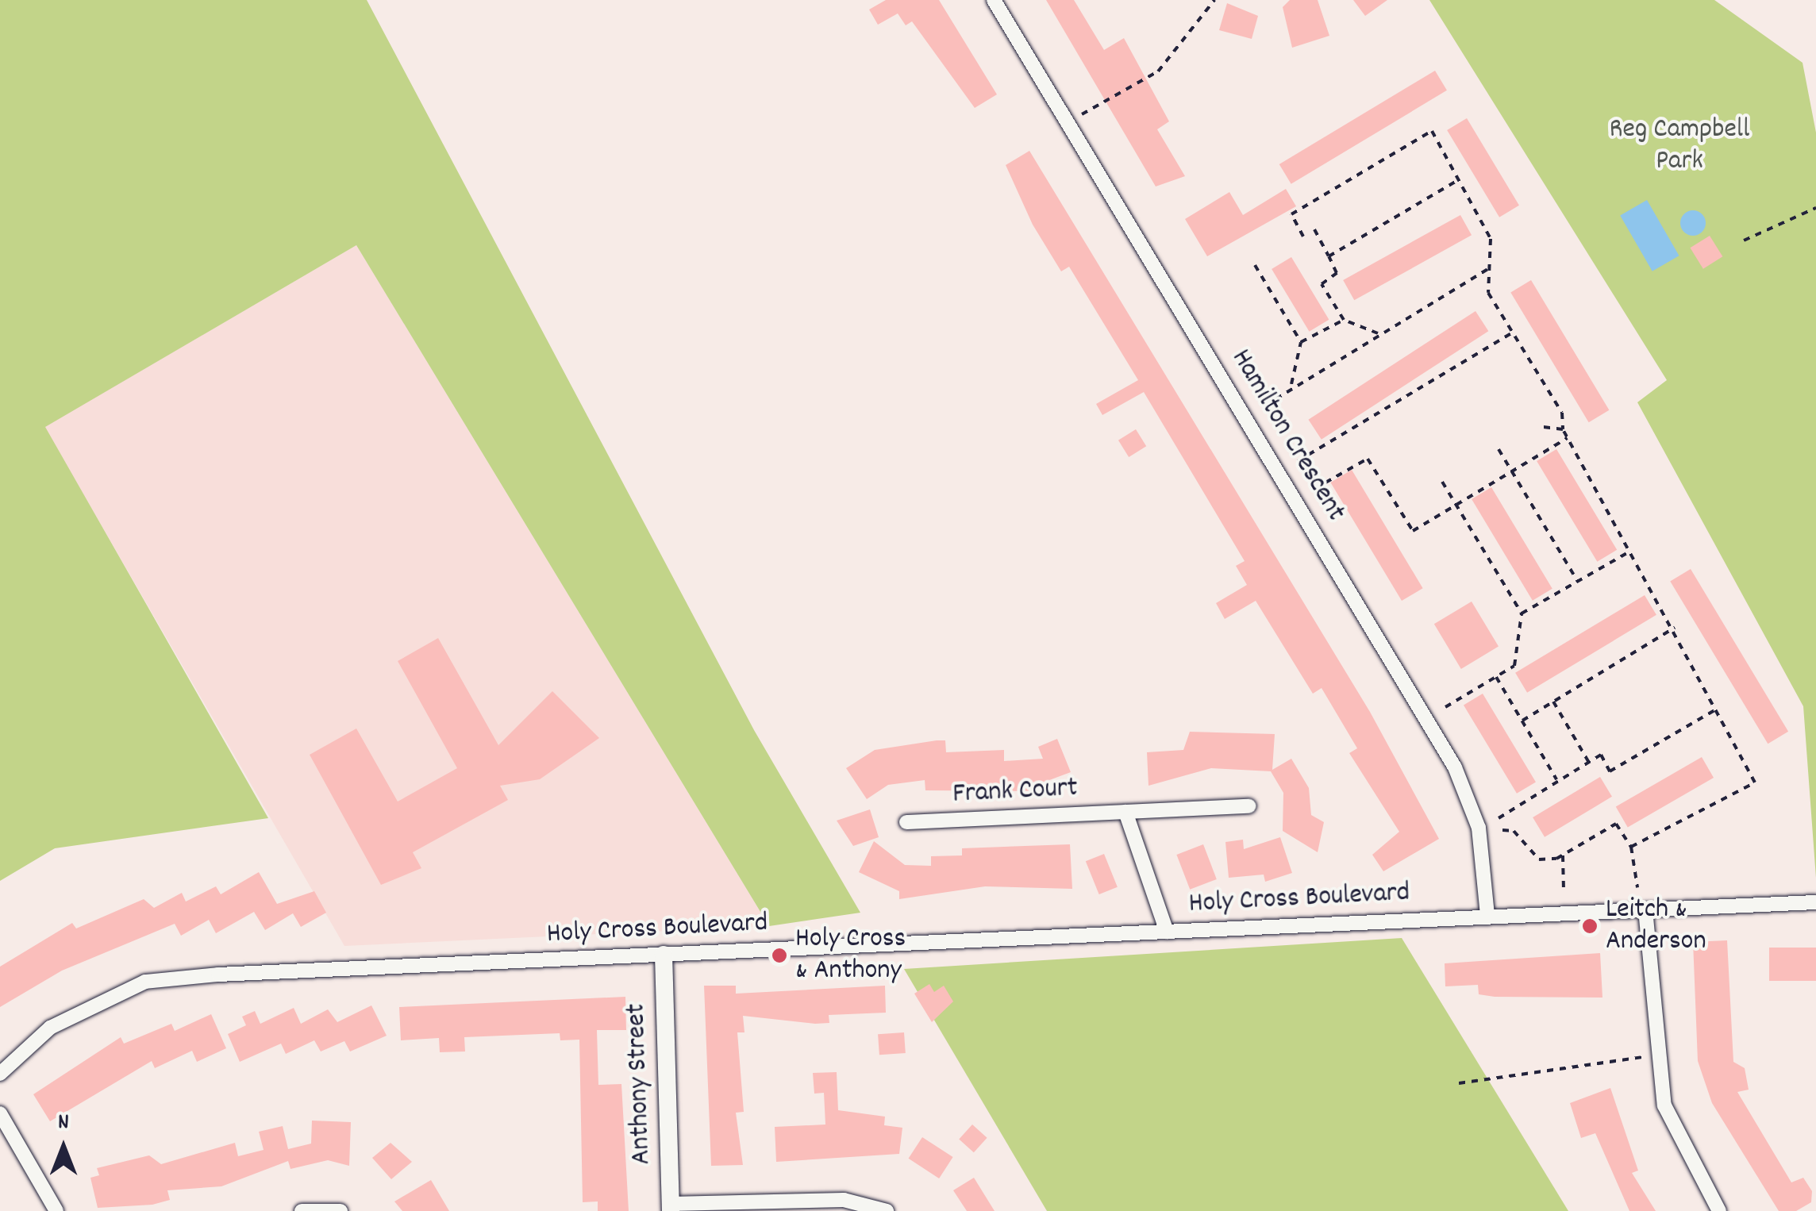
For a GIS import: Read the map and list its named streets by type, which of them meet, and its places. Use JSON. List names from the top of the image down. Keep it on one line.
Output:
{"streets":{"street":["Hamilton Crescent","Frank Court","Holy Cross Boulevard","Anthony Street"]},"crossings":[["Hamilton Crescent","Holy Cross Boulevard"],["Holy Cross Boulevard","Anthony Street"]],"parks":["Reg Campbell Park"],"places":["Leitch & Anderson","Holy Cross & Anthony"],"north":"top"}
